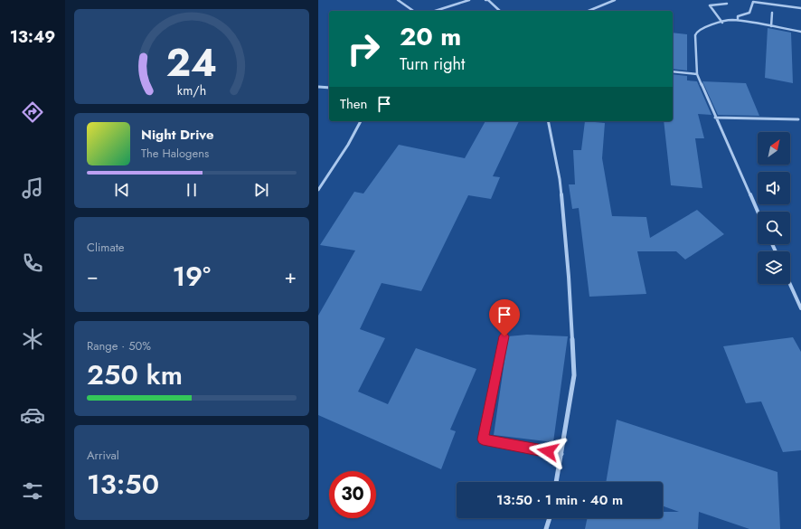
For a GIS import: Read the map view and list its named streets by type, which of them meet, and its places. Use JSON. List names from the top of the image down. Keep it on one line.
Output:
{"north":"top right","page":{"tabs":"13:49","turn":["20 m","Turn right"],"then":"Then","song":["Night Drive","The Halogens"],"tile":["Climate",["Range · 50%","250 km"],["Arrival","13:50"]],"heat":["−","19°","+"],"limit":"30","trip":"13:50 · 1 min · 40 m","gauge":["24","km/h"]}}
